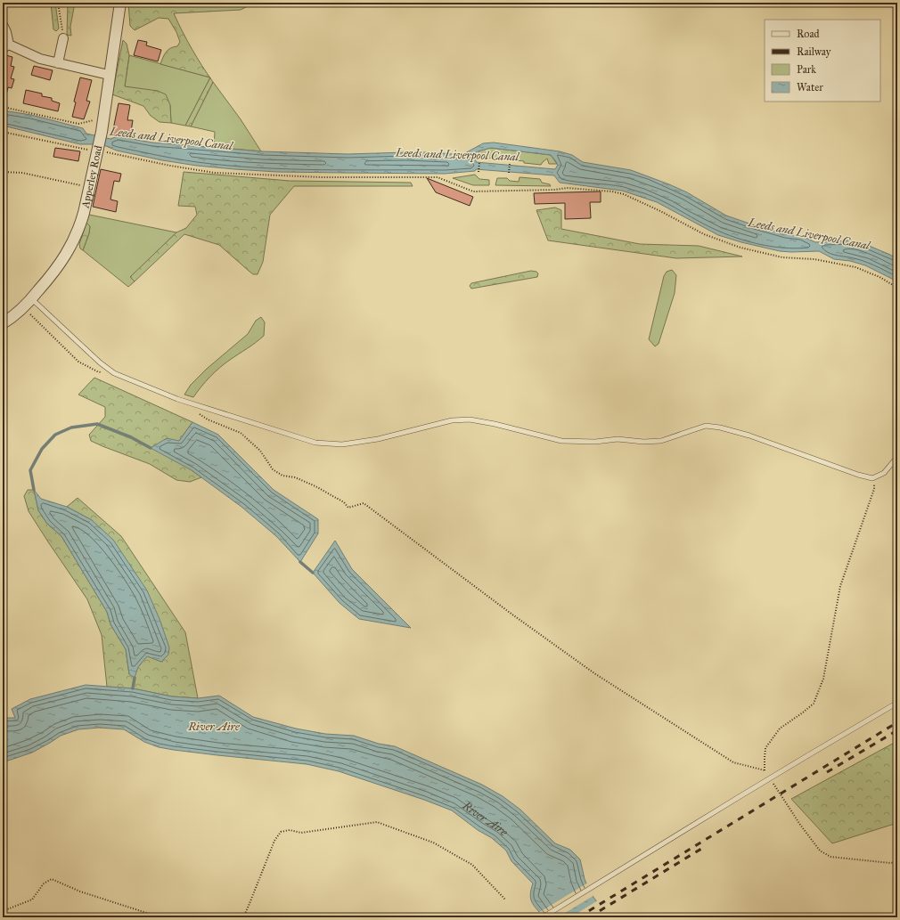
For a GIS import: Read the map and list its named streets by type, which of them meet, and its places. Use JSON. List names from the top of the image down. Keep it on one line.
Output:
{"streets":{"street":["Apperley Road"]},"water":["Leeds and Liverpool Canal","River Aire"],"legend":["Road","Railway","Park","Water"]}
